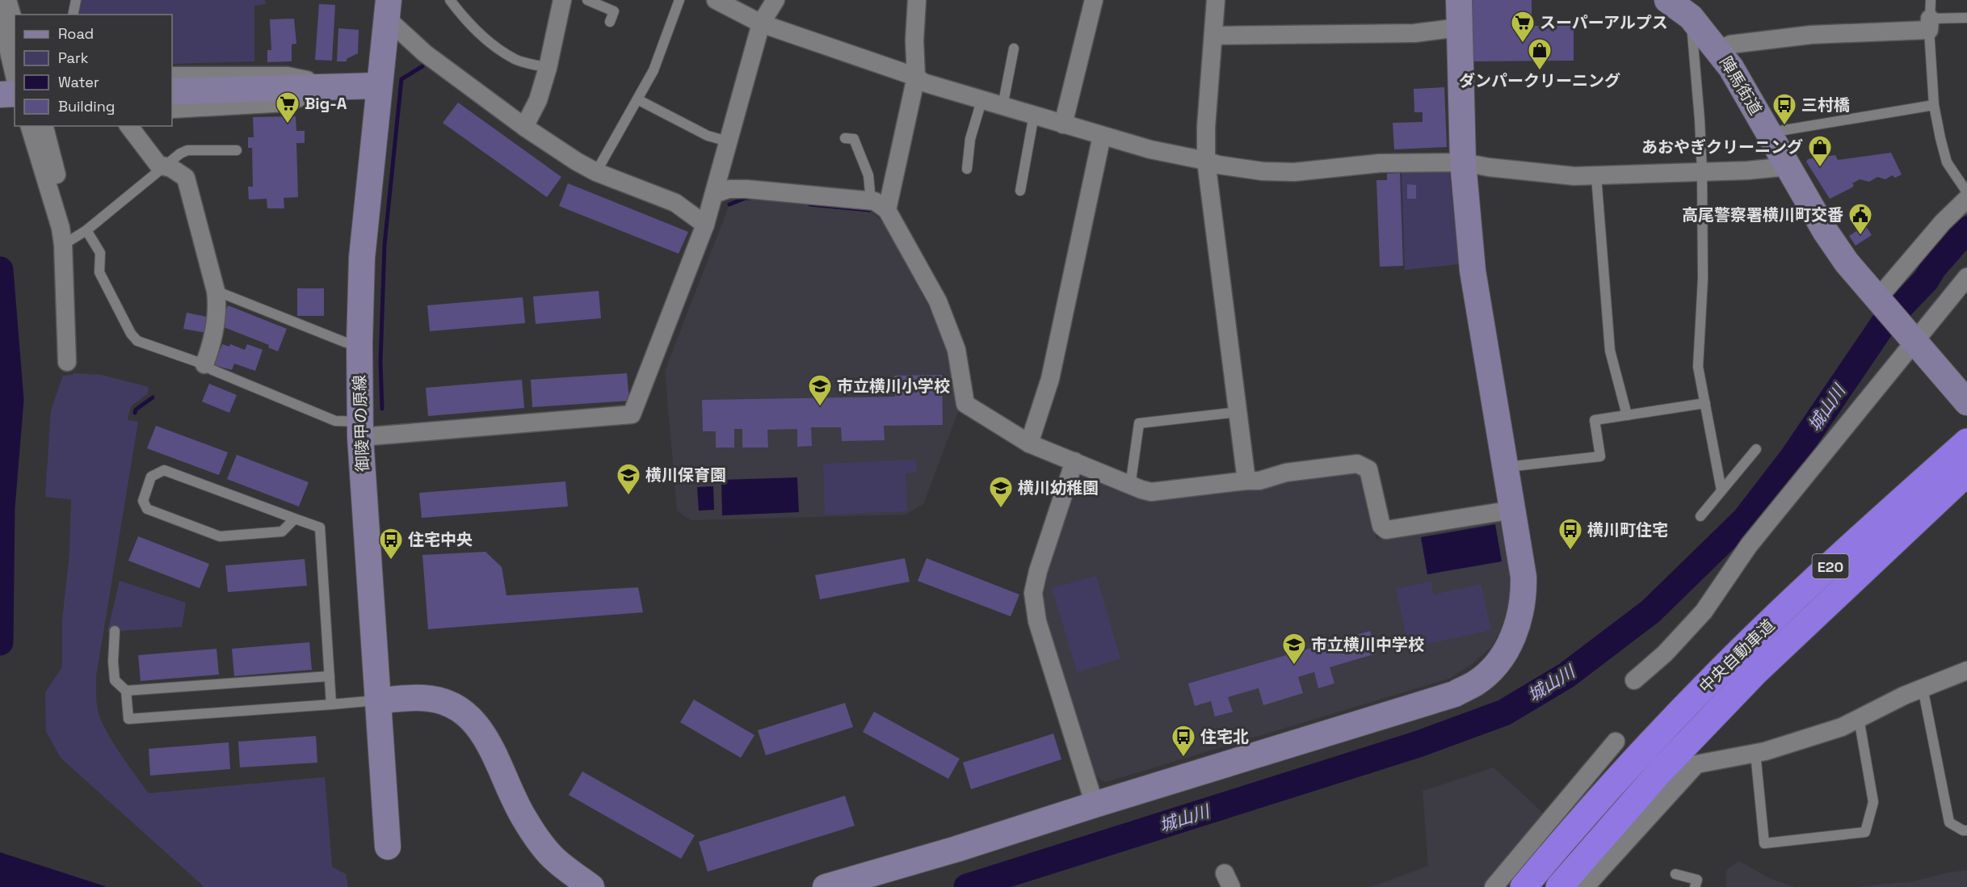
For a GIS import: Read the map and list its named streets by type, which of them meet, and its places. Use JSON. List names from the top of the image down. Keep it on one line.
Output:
{"streets":{"highway":["E20","中央自動車道"],"street":["陣馬街道","御陵甲の原線"]},"water":["城山川"],"places":{"supermarket":["スーパーアルプス","Big-A"],"shop":["ダンパークリーニング","あおやぎクリーニング"],"bus stop":["三村橋","横川町住宅","住宅中央","住宅北"],"public building":["高尾警察署横川町交番"],"school or university":["市立横川小学校","横川保育園","横川幼稚園","市立横川中学校"]},"legend":["Road","Park","Water","Building"]}
